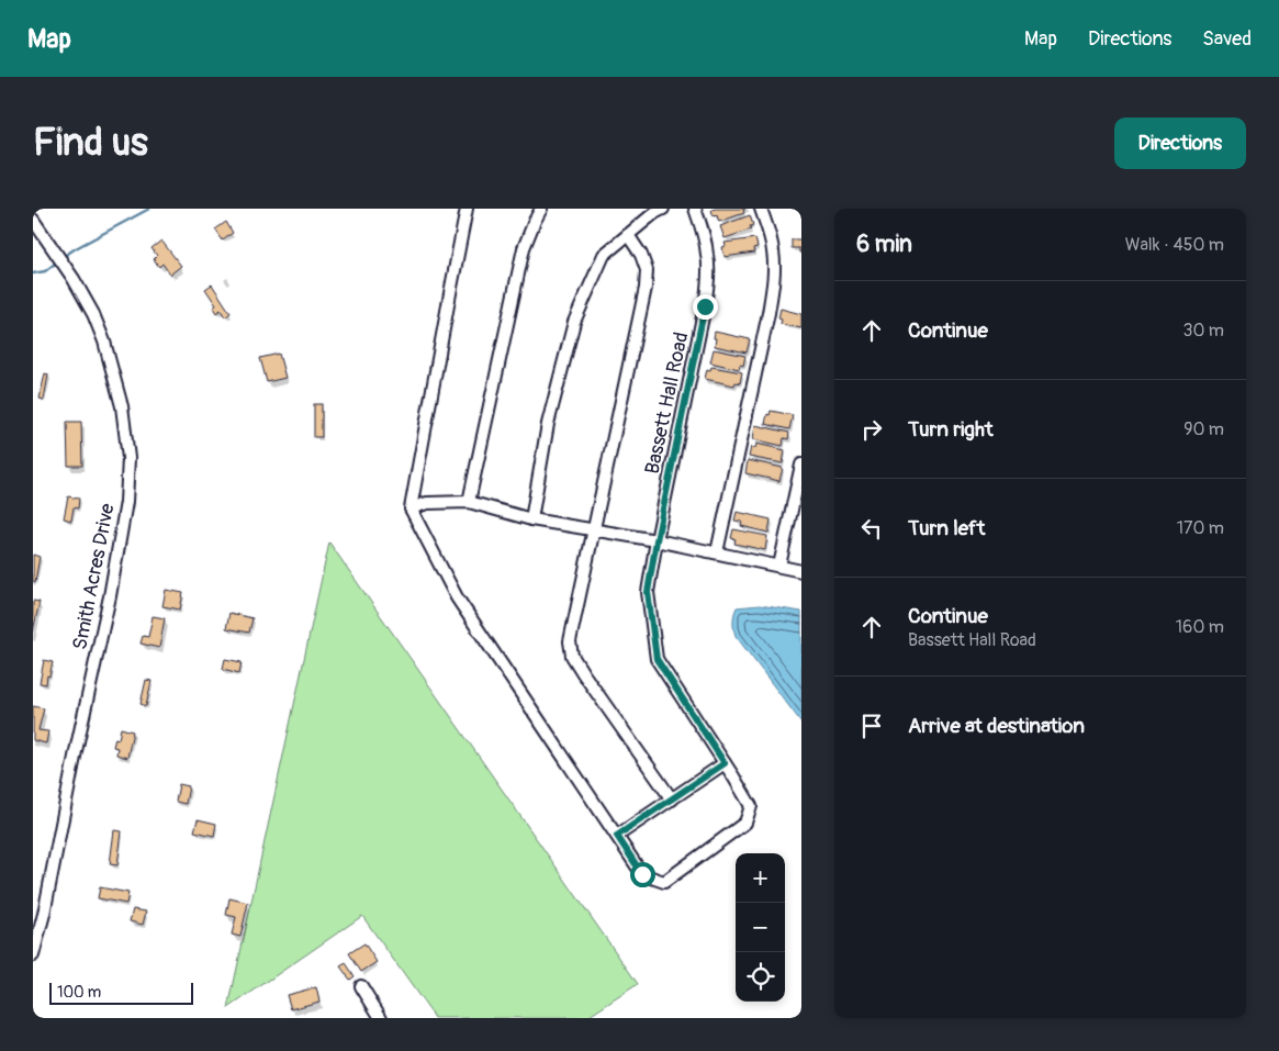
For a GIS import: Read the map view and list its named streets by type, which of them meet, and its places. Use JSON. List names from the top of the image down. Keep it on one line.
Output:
{"streets":{"street":["Bassett Hall Road","Smith Acres Drive"]},"scale_bar":"100 m","page":{"header":"Map","nav":["Map","Directions","Saved"],"buttons":"Directions","title":"Find us","heading":["6 min","Walk · 450 m"],"list":[["Continue","30 m"],["Turn right","90 m"],["Turn left","170 m"],["Continue","Bassett Hall Road","160 m"],"Arrive at destination"],"map_buttons":["+","−"],"scale":"100 m"}}
